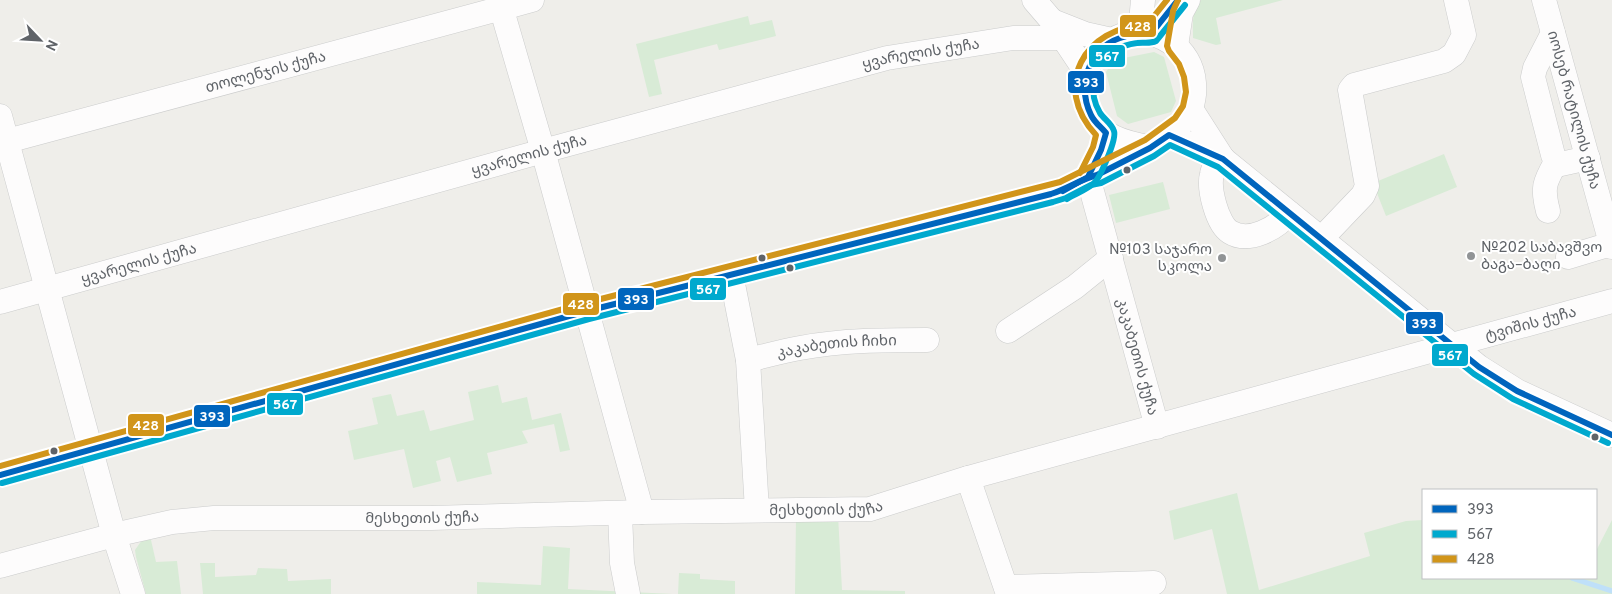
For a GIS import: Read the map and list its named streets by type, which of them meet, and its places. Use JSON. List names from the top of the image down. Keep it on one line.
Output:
{"streets":{"street":["ყვარელის ქუჩა","თოლენჯის ქუჩა","იოსებ რატილის ქუჩა","ტვიშის ქუჩა","კაკაბეთის ჩიხი","კაკაბეთის ქუჩა","მესხეთის ქუჩა"]},"crossings":[["ტვიშის ქუჩა","მესხეთის ქუჩა"],["კაკაბეთის ქუჩა","მესხეთის ქუჩა"]],"places":["№202 საბავშვო ბაგა–ბაღი","№103 საჯარო სკოლა"],"lines":["transit line 393","transit line 428","transit line 567"],"legend":["393","567","428"],"north":"bottom right"}
